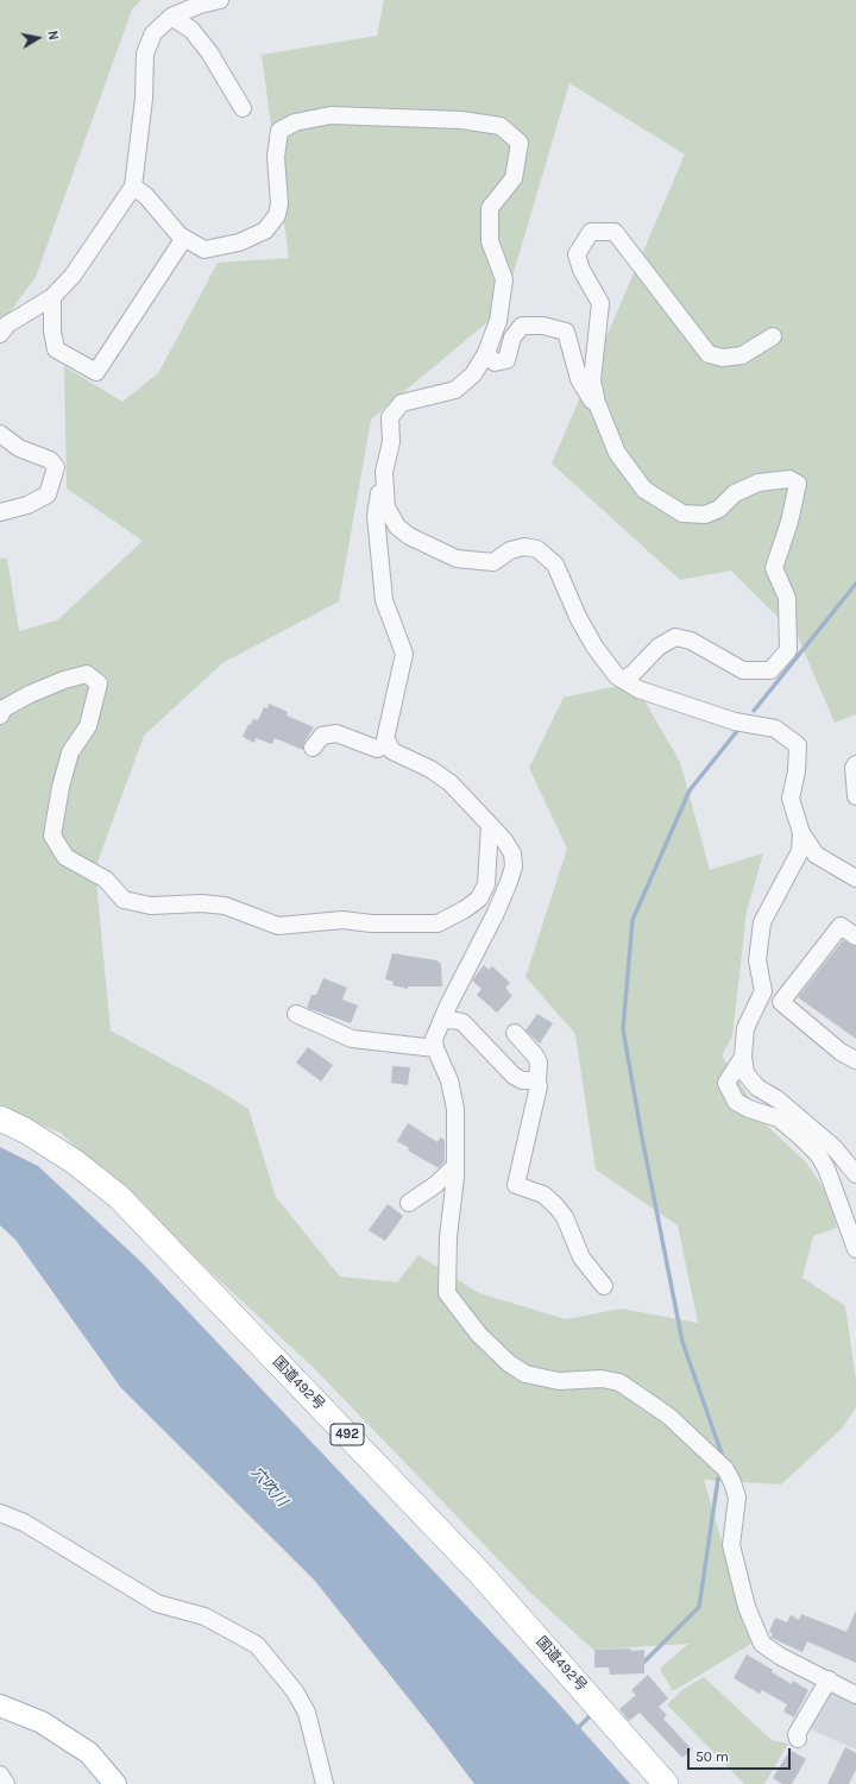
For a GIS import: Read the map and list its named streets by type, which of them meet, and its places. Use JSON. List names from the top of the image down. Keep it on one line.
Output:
{"streets":{"highway":["国道492号","492"]},"water":["穴吹川"],"scale_bar":"50 m","north":"right"}
